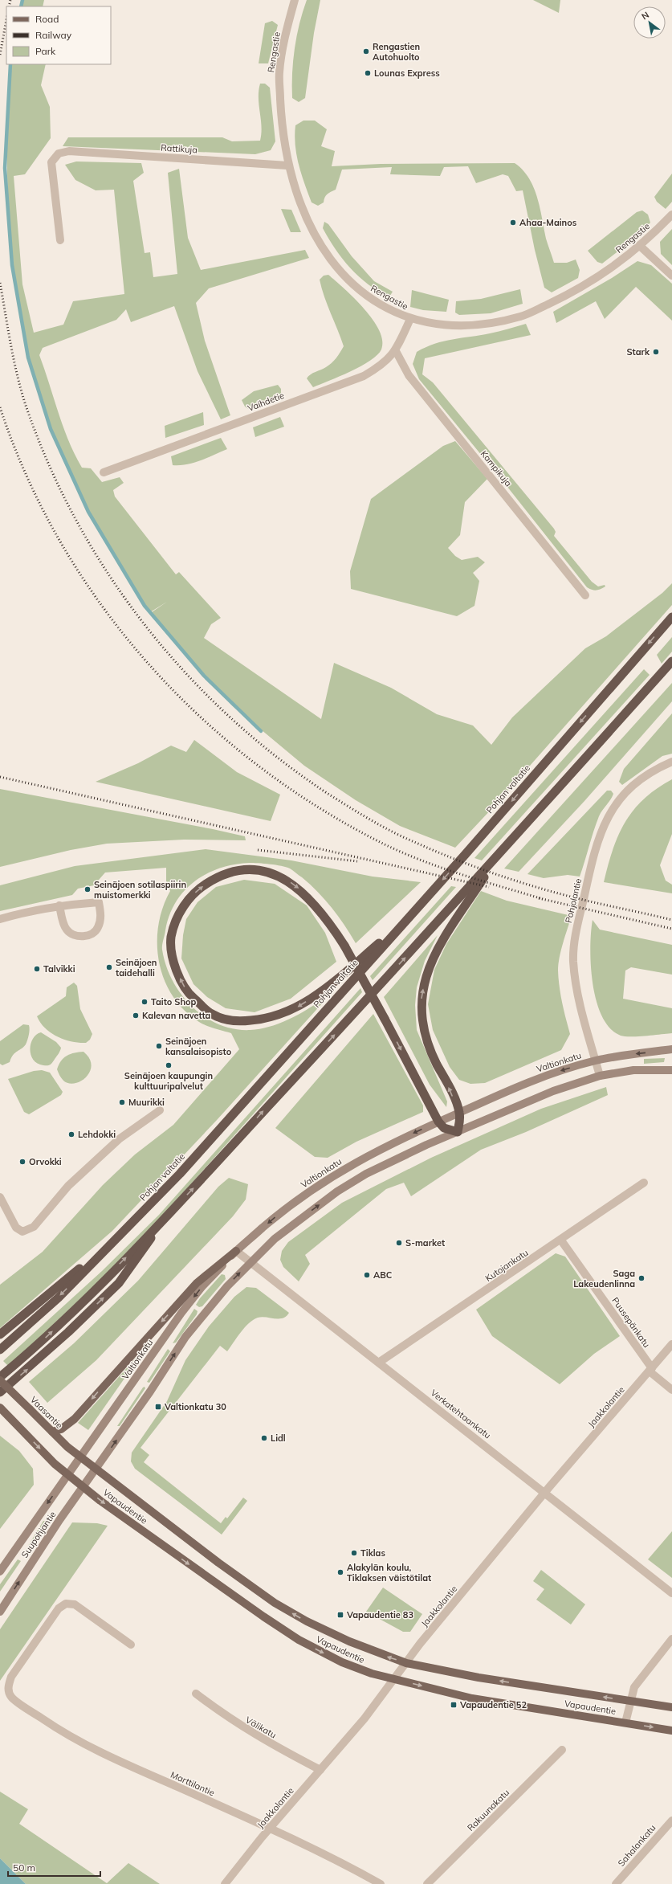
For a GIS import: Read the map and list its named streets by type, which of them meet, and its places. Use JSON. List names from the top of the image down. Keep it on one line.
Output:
{"streets":{"highway":["Pohjan valtatie"],"main road":["Valtionkatu","Vaasantie","Vapaudentie","Suupohjantie"],"street":["Rengastie","Rattikuja","Vaihdetie","Kampikuja","Pohjolantie","Kutojankatu","Puusepänkatu","Jaakkolantie","Verkatehtaankatu","Välikatu","Marttilantie","Rakuunakatu","Sahalankatu"]},"crossings":[["Rengastie","Rattikuja"],["Rengastie","Vaihdetie"],["Vaihdetie","Kampikuja"],["Pohjolantie","Valtionkatu"],["Valtionkatu","Vaasantie"],["Valtionkatu","Verkatehtaankatu"],["Valtionkatu","Vapaudentie"],["Valtionkatu","Suupohjantie"],["Kutojankatu","Puusepänkatu"],["Kutojankatu","Verkatehtaankatu"],["Puusepänkatu","Jaakkolantie"],["Jaakkolantie","Verkatehtaankatu"],["Jaakkolantie","Vapaudentie"],["Jaakkolantie","Välikatu"],["Jaakkolantie","Marttilantie"],["Vaasantie","Vapaudentie"],["Vaasantie","Suupohjantie"],["Vapaudentie","Suupohjantie"]],"places":{"other":["Rengastien Autohuolto","Lounas Express","Ahaa-Mainos","Stark","Seinäjoen sotilaspiirin muistomerkki","Seinäjoen taidehalli","Talvikki","Taito Shop","Kalevan navetta","Seinäjoen kansalaisopisto","Seinäjoen kaupungin kulttuuripalvelut","Muurikki","Lehdokki","Orvokki","S-market","ABC","Saga Lakeudenlinna","Lidl","Tiklas","Alakylän koulu, Tiklaksen väistötilat"],"transit":["Valtionkatu 30","Vapaudentie 83","Vapaudentie 52"]},"legend":["Road","Railway","Park"],"scale_bar":"50 m","north":"top left"}
